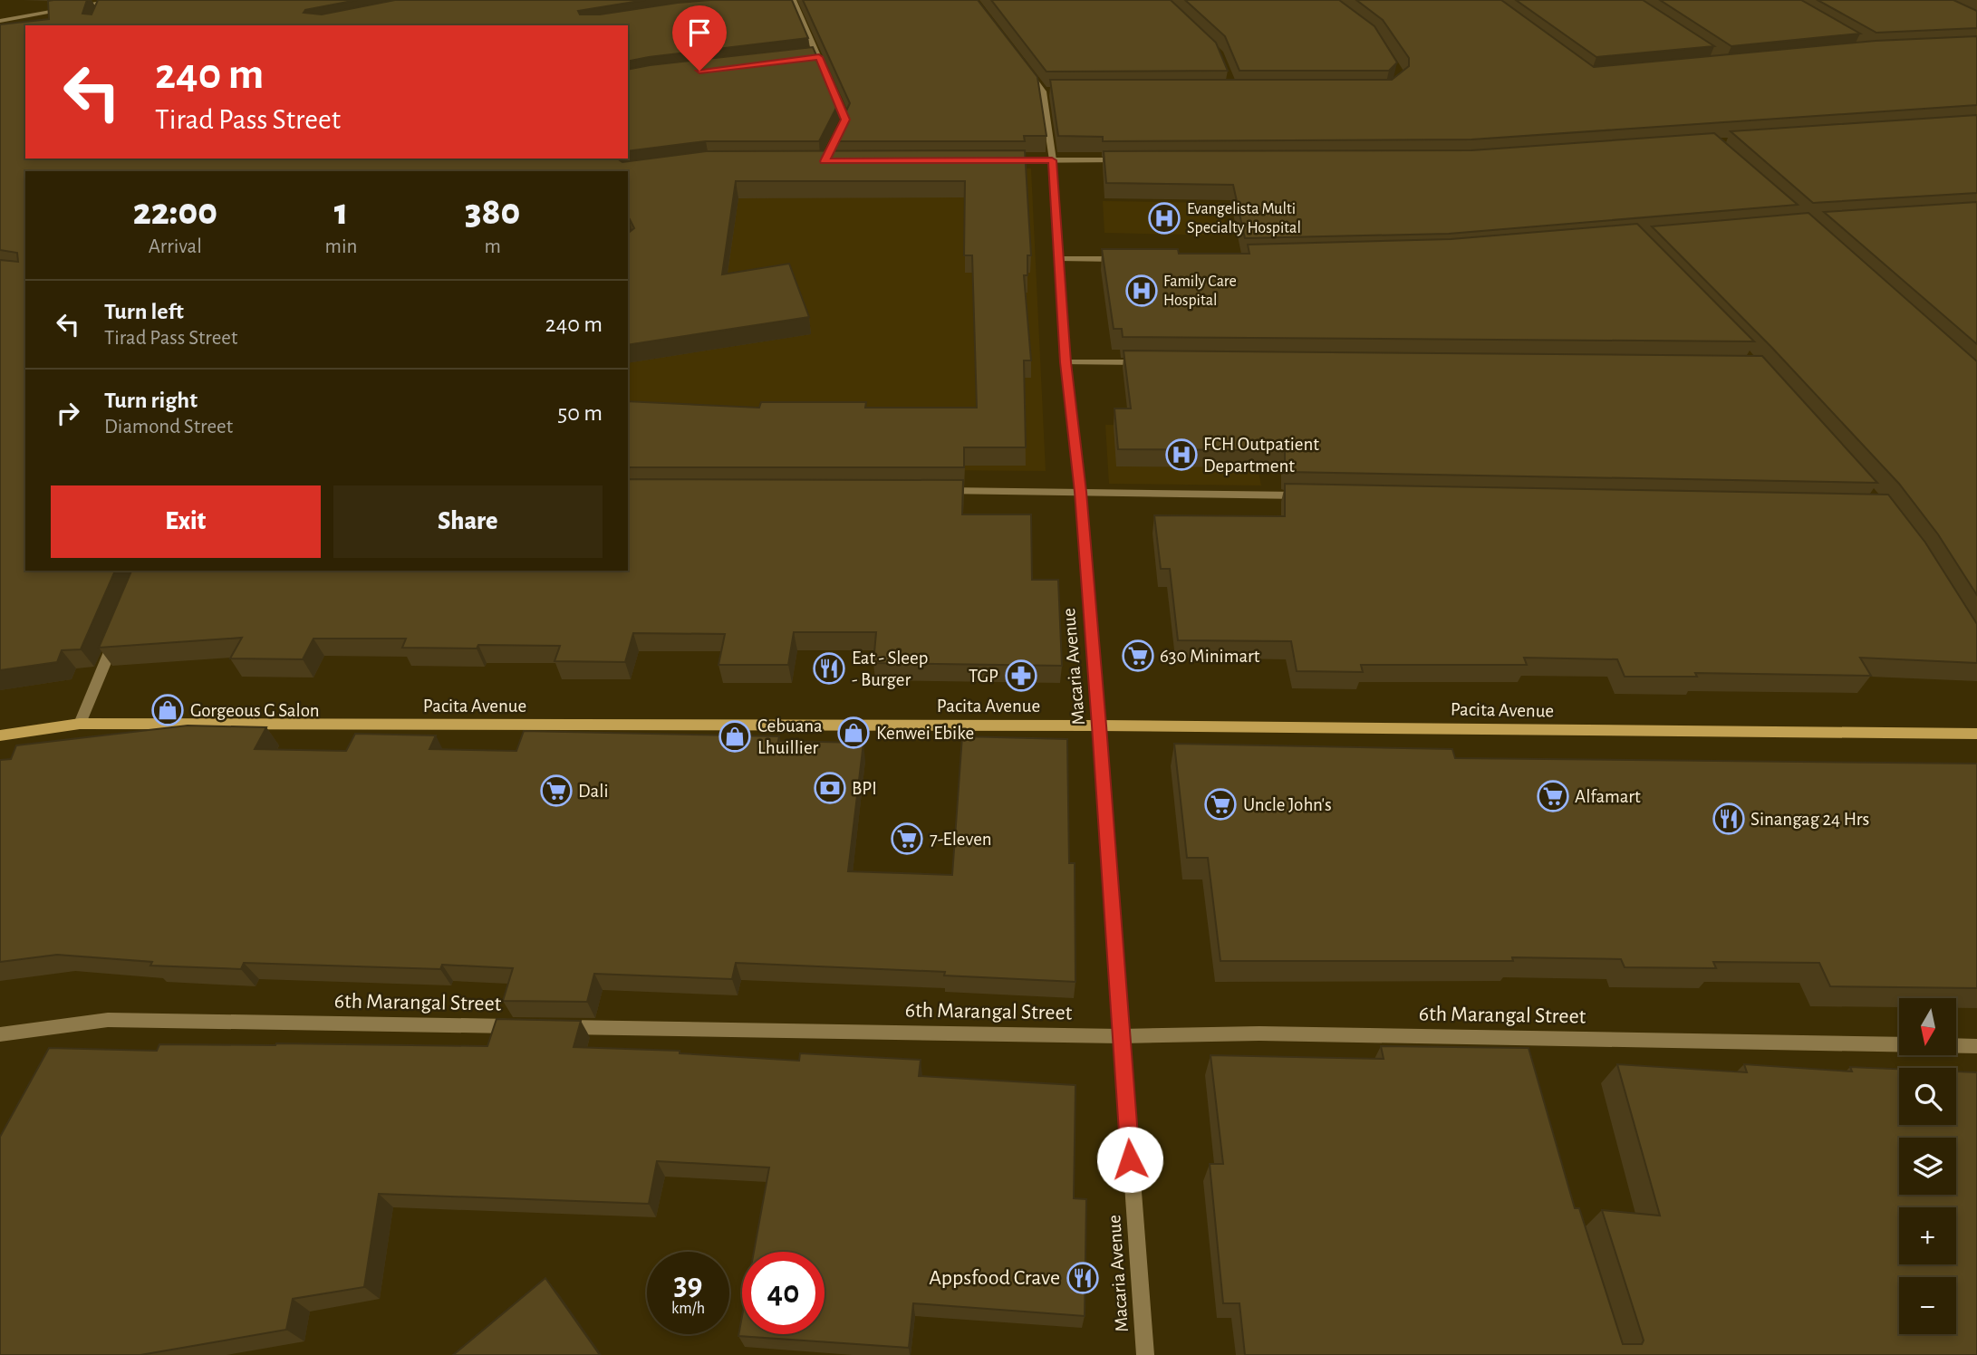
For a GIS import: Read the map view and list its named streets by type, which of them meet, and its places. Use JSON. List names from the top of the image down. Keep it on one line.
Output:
{"streets":{"main road":["Pacita Avenue"],"street":["Macaria Avenue","6th Marangal Street"]},"crossings":[["Macaria Avenue","Pacita Avenue"],["Macaria Avenue","6th Marangal Street"]],"places":{"hospital":["Evangelista Multi Specialty Hospital","Family Care Hospital","FCH Outpatient Department"],"supermarket":["630 Minimart","Dali","Alfamart","Uncle John's","7-Eleven"],"restaurant":["Eat - Sleep - Burger","Sinangag 24 Hrs","Appsfood Crave"],"pharmacy":["TGP"],"shop":["Gorgeous G Salon","Kenwei Ebike","Cebuana Lhuillier"],"bank":["BPI"]},"north":"bottom","page":{"turn":["240 m","Tirad Pass Street"],"eta":["22:00","Arrival","1","min","380","m"],"list":[{"name":"Turn left","note":"Tirad Pass Street","value":"240 m"},{"name":"Turn right","note":"Diamond Street","value":"50 m"}],"buttons":["Exit","Share"],"map_buttons":["+","−"],"speed":"39 km/h","limit":"40"}}
